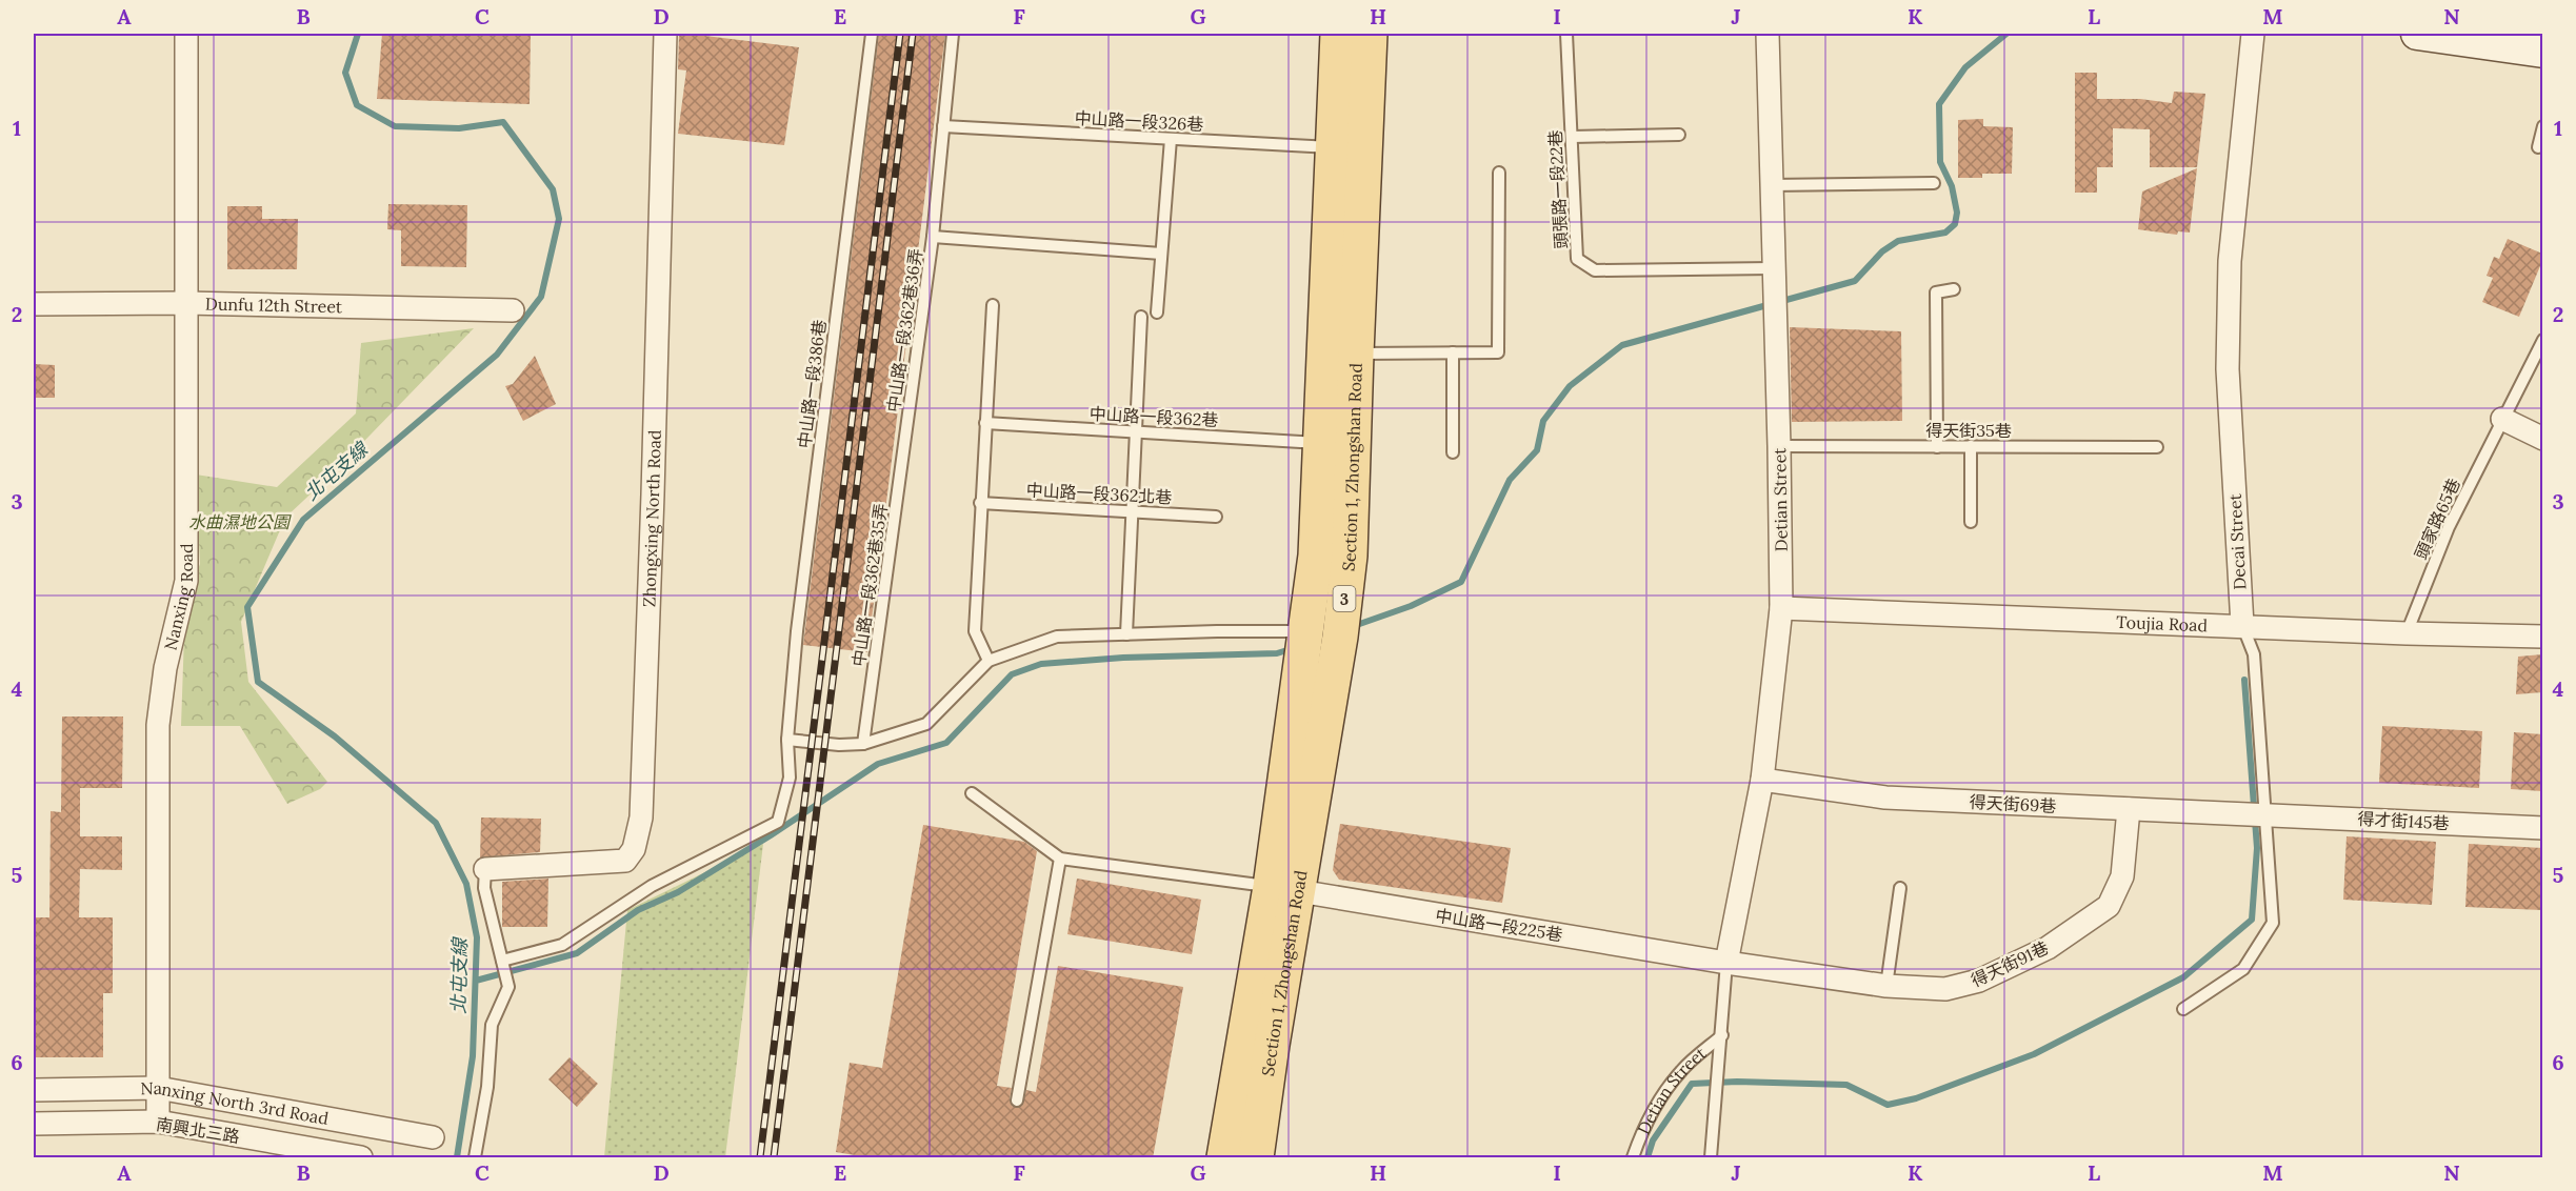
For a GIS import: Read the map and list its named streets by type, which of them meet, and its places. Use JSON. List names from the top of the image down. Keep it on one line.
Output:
{"streets":{"main road":["Section 1, Zhongshan Road","3"],"street":["Dunfu 12th Street","Detian Street","Zhongxing North Road","Decai Street","Nanxing Road","Toujia Road","得天街69巷","得才街145巷","中山路一段225巷","得天街91巷","Nanxing North 3rd Road","南興北三路"],"lane":["中山路一段326巷","頭張路一段22巷","中山路一段362巷36弄","中山路一段386巷","中山路一段362巷","得天街35巷","中山路一段362北巷","頭家路65巷","中山路一段362巷35弄"]},"crossings":[["中山路一段326巷","中山路一段362巷36弄"],["中山路一段326巷","Section 1, Zhongshan Road"],["頭張路一段22巷","Detian Street"],["Dunfu 12th Street","Nanxing Road"],["中山路一段362巷36弄","中山路一段362巷35弄"],["中山路一段362巷","Section 1, Zhongshan Road"],["得天街35巷","Detian Street"],["Section 1, Zhongshan Road","中山路一段225巷"],["Detian Street","Toujia Road"],["Detian Street","得天街69巷"],["Detian Street","中山路一段225巷"],["Detian Street","得天街91巷"],["頭家路65巷","Toujia Road"],["Decai Street","Toujia Road"],["Decai Street","得天街69巷"],["Decai Street","得才街145巷"],["Nanxing Road","Nanxing North 3rd Road"],["Nanxing Road","南興北三路"],["得天街69巷","得才街145巷"],["得天街69巷","得天街91巷"],["中山路一段225巷","得天街91巷"]],"water":["北屯支線"],"parks":["水曲濕地公園"],"grid":{"columns":["A","B","C","D","E","F","G","H","I","J","K","L","M","N"],"rows":["1","2","3","4","5","6"]}}
